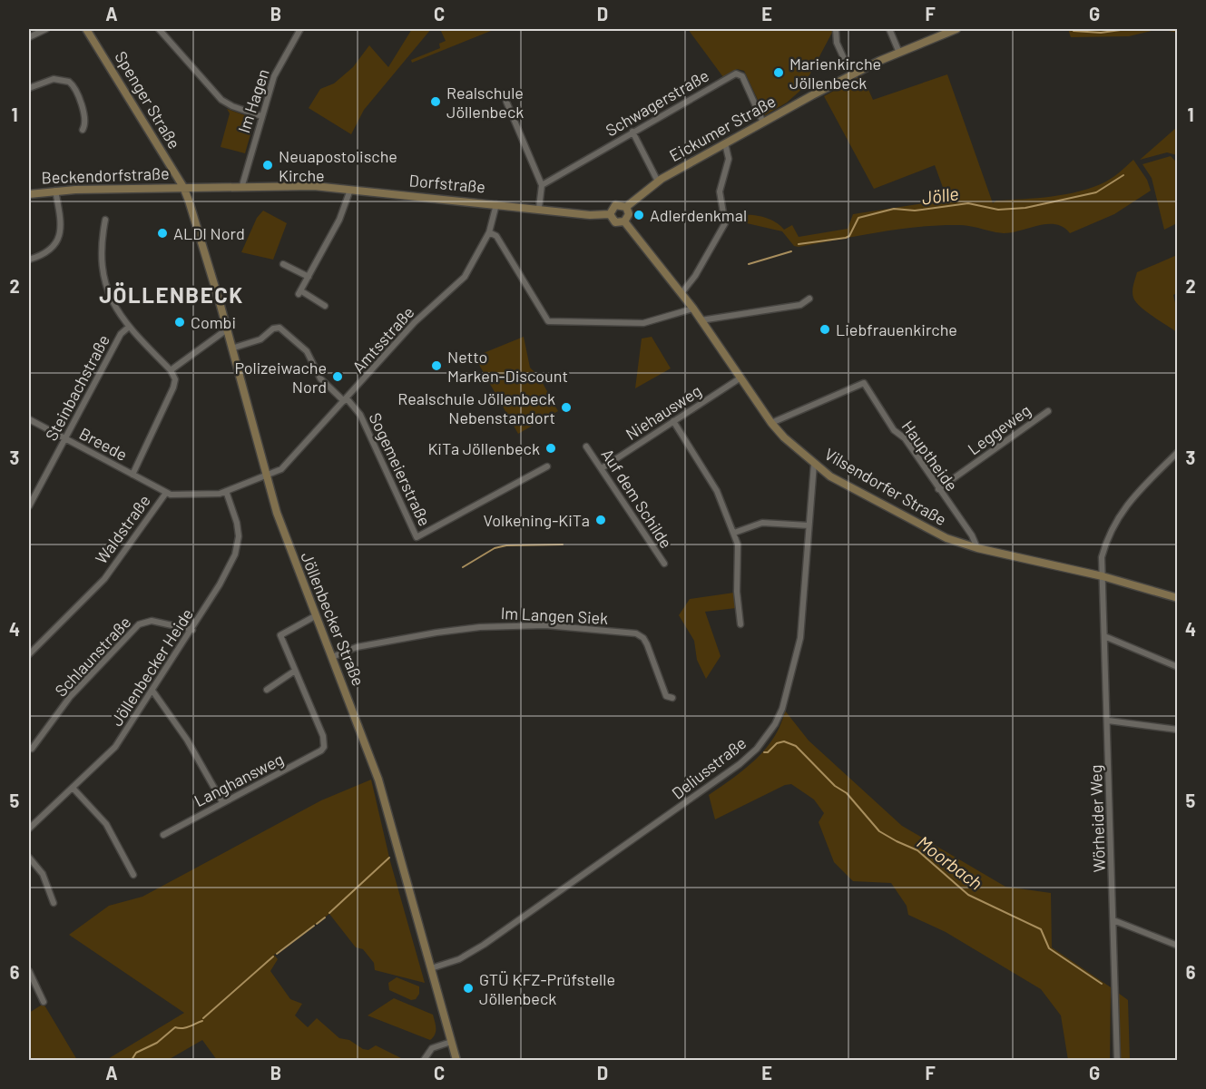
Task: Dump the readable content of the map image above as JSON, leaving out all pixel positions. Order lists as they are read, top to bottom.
{
  "streets": {
    "main road": [
      "Spenger Straße",
      "Eickumer Straße",
      "Beckendorfstraße",
      "Dorfstraße",
      "Vilsendorfer Straße",
      "Jöllenbecker Straße"
    ],
    "street": [
      "Im Hagen",
      "Schwagerstraße",
      "Amtsstraße",
      "Steinbachstraße",
      "Niehausweg",
      "Leggeweg",
      "Breede",
      "Hauptheide",
      "Sogemeierstraße",
      "Auf dem Schilde",
      "Waldstraße",
      "Im Langen Siek",
      "Schlaunstraße",
      "Jöllenbecker Heide",
      "Deliusstraße",
      "Langhansweg",
      "Wörheider Weg"
    ]
  },
  "crossings": [
    ["Spenger Straße", "Beckendorfstraße"],
    ["Spenger Straße", "Dorfstraße"],
    ["Spenger Straße", "Jöllenbecker Straße"],
    ["Im Hagen", "Dorfstraße"],
    ["Schwagerstraße", "Eickumer Straße"],
    ["Eickumer Straße", "Dorfstraße"],
    ["Eickumer Straße", "Vilsendorfer Straße"],
    ["Beckendorfstraße", "Dorfstraße"],
    ["Beckendorfstraße", "Jöllenbecker Straße"],
    ["Dorfstraße", "Amtsstraße"],
    ["Dorfstraße", "Vilsendorfer Straße"],
    ["Dorfstraße", "Jöllenbecker Straße"],
    ["Amtsstraße", "Sogemeierstraße"],
    ["Amtsstraße", "Waldstraße"],
    ["Amtsstraße", "Jöllenbecker Straße"],
    ["Steinbachstraße", "Breede"],
    ["Niehausweg", "Vilsendorfer Straße"],
    ["Niehausweg", "Auf dem Schilde"],
    ["Leggeweg", "Hauptheide"],
    ["Breede", "Waldstraße"],
    ["Hauptheide", "Vilsendorfer Straße"],
    ["Vilsendorfer Straße", "Deliusstraße"],
    ["Vilsendorfer Straße", "Wörheider Weg"],
    ["Waldstraße", "Jöllenbecker Straße"],
    ["Waldstraße", "Jöllenbecker Heide"],
    ["Im Langen Siek", "Jöllenbecker Straße"],
    ["Jöllenbecker Straße", "Deliusstraße"],
    ["Schlaunstraße", "Jöllenbecker Heide"]
  ],
  "districts": ["JÖLLENBECK"],
  "water": ["Jölle", "Moorbach"],
  "places": [
    "Marienkirche Jöllenbeck",
    "Realschule Jöllenbeck",
    "Neuapostolische Kirche",
    "Adlerdenkmal",
    "ALDI Nord",
    "Combi",
    "Liebfrauenkirche",
    "Netto Marken-Discount",
    "Polizeiwache Nord",
    "Realschule Jöllenbeck Nebenstandort",
    "KiTa Jöllenbeck",
    "Volkening-KiTa",
    "GTÜ KFZ-Prüfstelle Jöllenbeck"
  ],
  "grid": {
    "columns": [
      "A",
      "B",
      "C",
      "D",
      "E",
      "F",
      "G"
    ],
    "rows": [
      "1",
      "2",
      "3",
      "4",
      "5",
      "6"
    ]
  }
}
